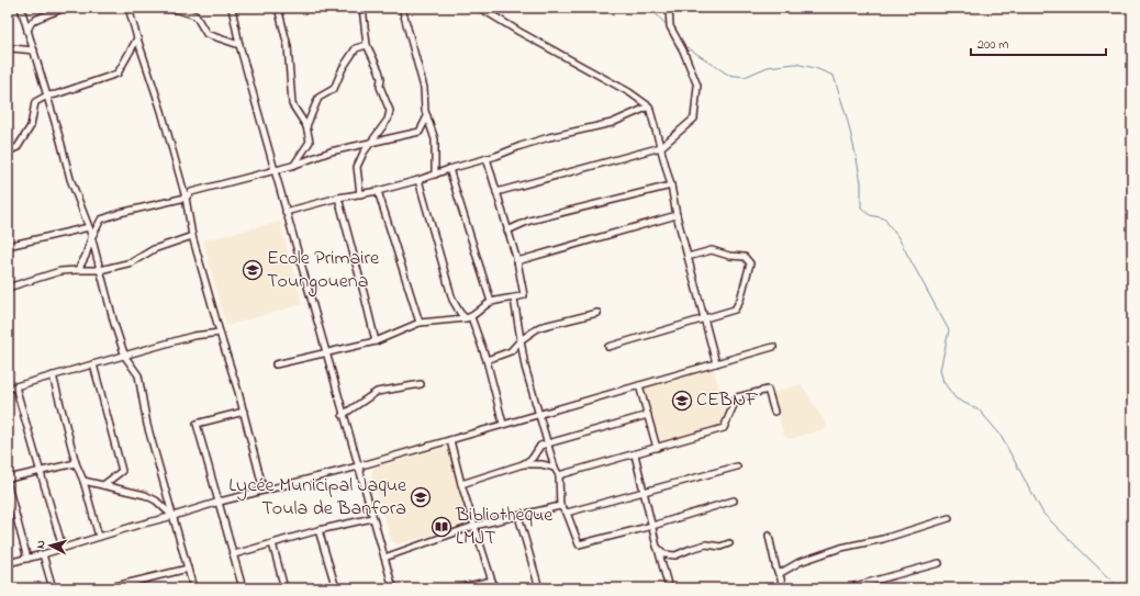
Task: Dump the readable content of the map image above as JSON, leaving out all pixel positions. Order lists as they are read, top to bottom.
{
  "places": {
    "school or university": ["Ecole Primaire Toungouena", "CEBNF", "Lycée Municipal Jaque Toula de Banfora"],
    "library": ["Bibliothèque LMJT"]
  },
  "scale_bar": "200 m",
  "north": "left"
}
